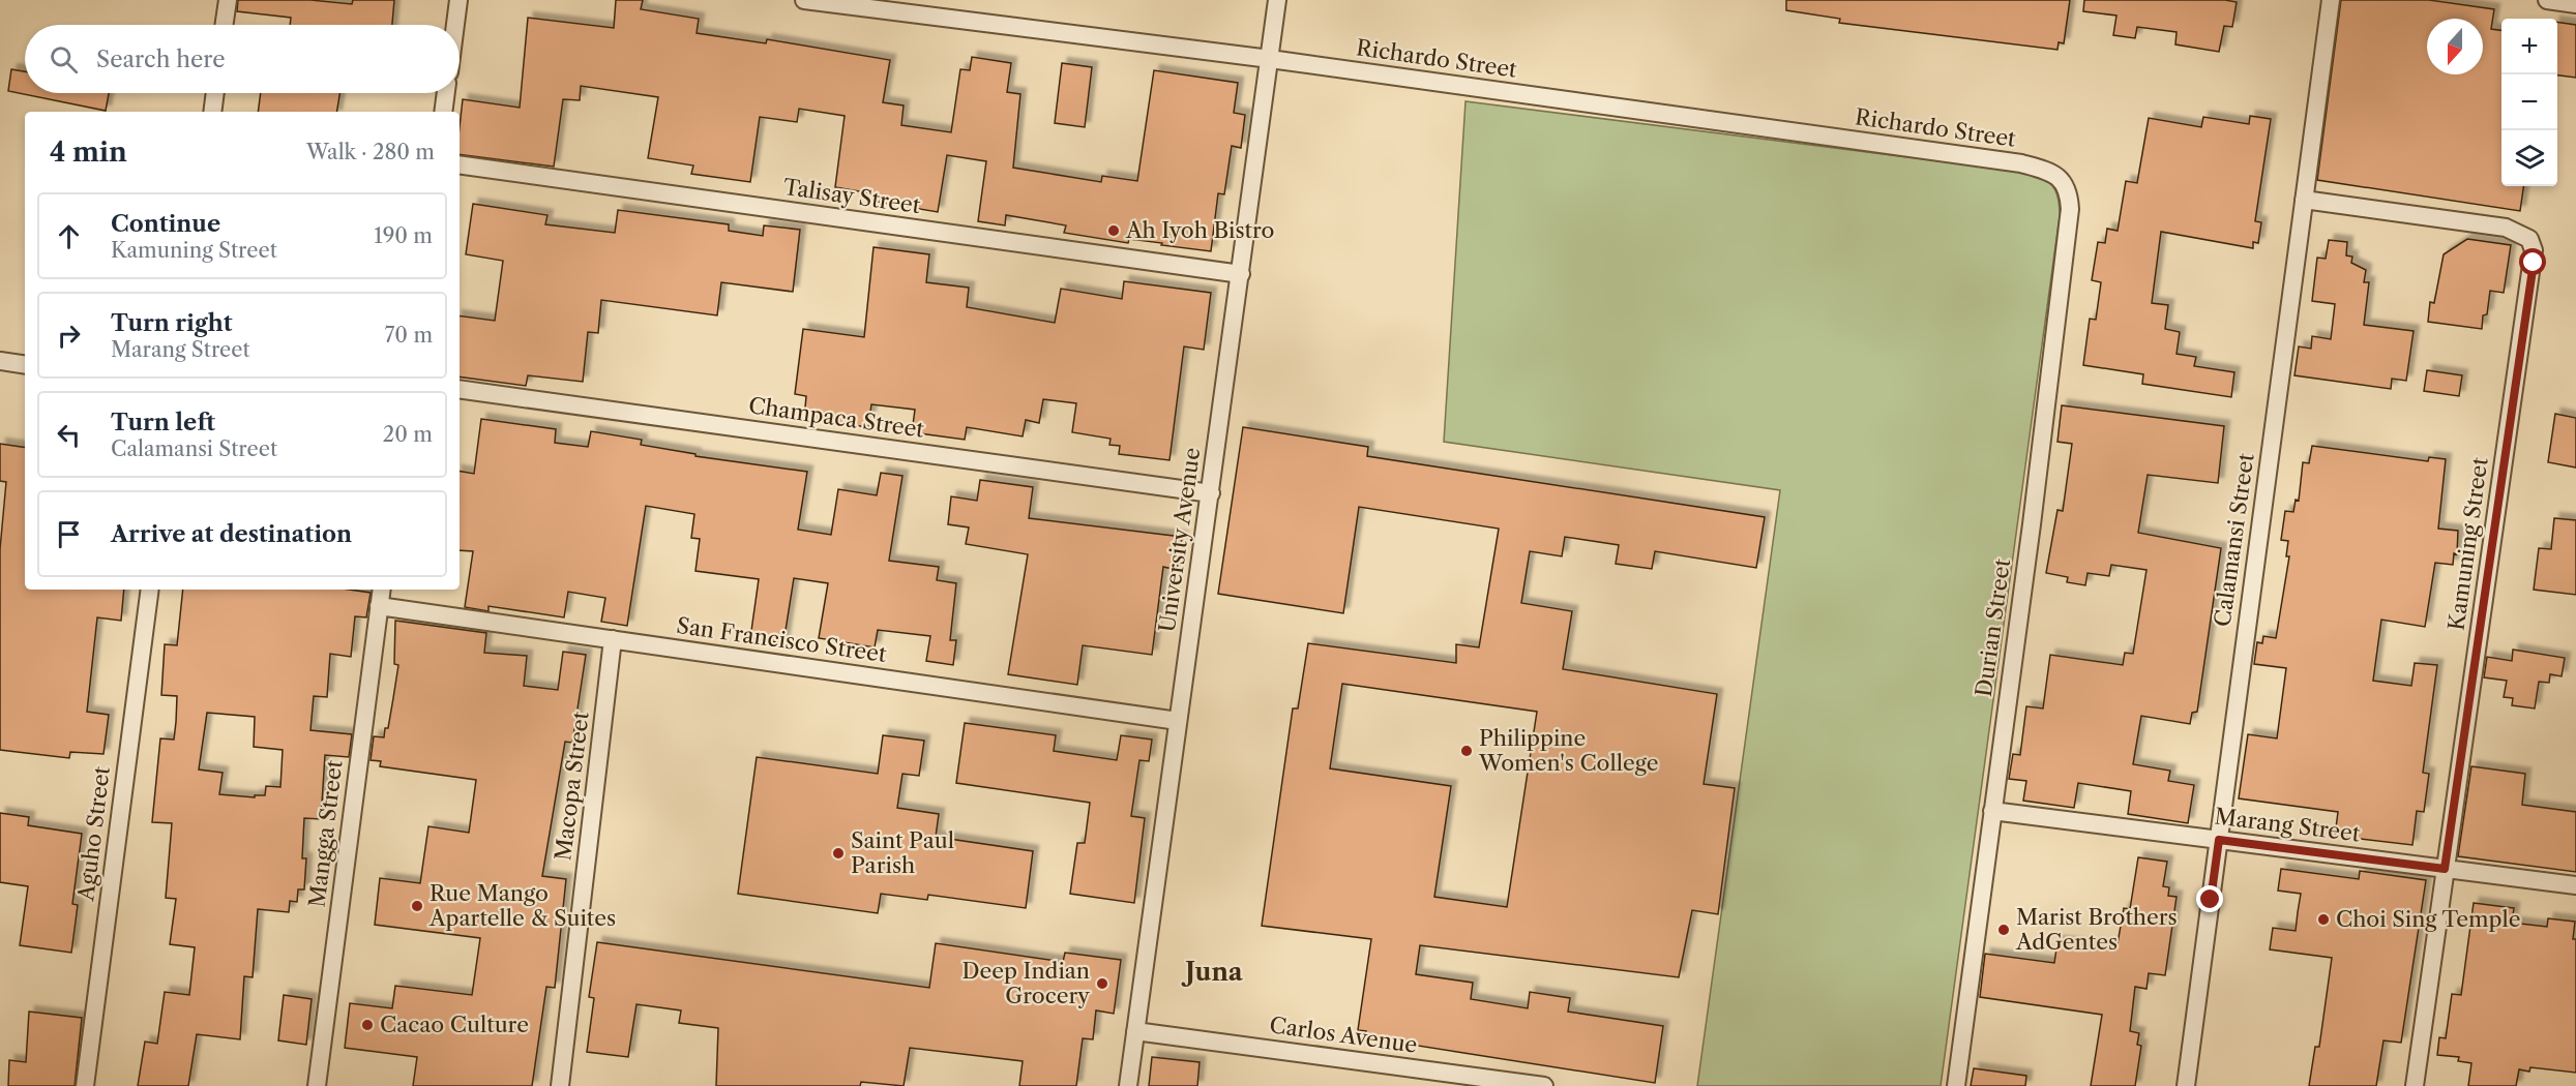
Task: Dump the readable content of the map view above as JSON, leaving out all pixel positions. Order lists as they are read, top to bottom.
{
  "streets": {
    "street": [
      "Richardo Street",
      "Talisay Street",
      "Champaca Street",
      "University Avenue",
      "Calamansi Street",
      "Kamuning Street",
      "Durian Street",
      "San Francisco Street",
      "Macopa Street",
      "Marang Street",
      "Aguho Street",
      "Mangga Street",
      "Carlos Avenue"
    ]
  },
  "crossings": [
    ["Richardo Street", "University Avenue"],
    ["Richardo Street", "Durian Street"],
    ["Talisay Street", "University Avenue"],
    ["Champaca Street", "University Avenue"],
    ["University Avenue", "San Francisco Street"],
    ["University Avenue", "Carlos Avenue"],
    ["Calamansi Street", "Kamuning Street"],
    ["Calamansi Street", "Marang Street"],
    ["Kamuning Street", "Marang Street"],
    ["Durian Street", "Marang Street"],
    ["San Francisco Street", "Macopa Street"],
    ["San Francisco Street", "Mangga Street"]
  ],
  "districts": ["Juna"],
  "places": [
    "Ah Iyoh Bistro",
    "Philippine Women's College",
    "Saint Paul Parish",
    "Rue Mango Apartelle & Suites",
    "Choi Sing Temple",
    "Marist Brothers AdGentes",
    "Deep Indian Grocery",
    "Cacao Culture"
  ],
  "north": "bottom",
  "page": {
    "map_buttons": ["+", "−"],
    "search": "Search here",
    "heading": ["4 min", "Walk · 280 m"],
    "list": [
      ["Continue", "Kamuning Street", "190 m"],
      ["Turn right", "Marang Street", "70 m"],
      ["Turn left", "Calamansi Street", "20 m"],
      "Arrive at destination"
    ]
  }
}
